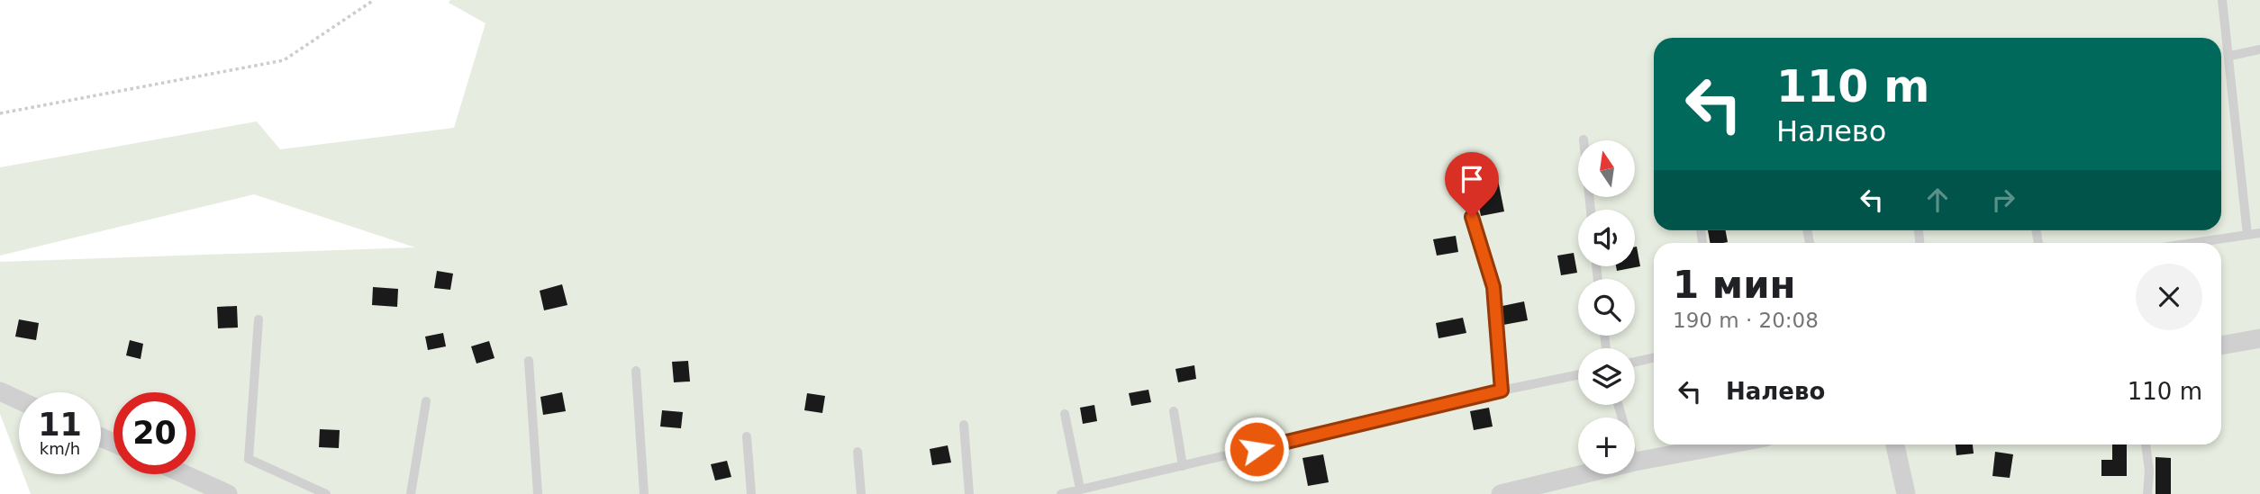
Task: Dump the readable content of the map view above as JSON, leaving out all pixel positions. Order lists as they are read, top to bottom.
{
  "north": "top",
  "page": {
    "turn": ["110 m", "Налево"],
    "map_buttons": "+",
    "heading": ["1 мин", "190 m · 20:08"],
    "list": [
      {
        "name": "Налево",
        "value": "110 m"
      }
    ],
    "speed": "11 km/h",
    "limit": "20"
  }
}
